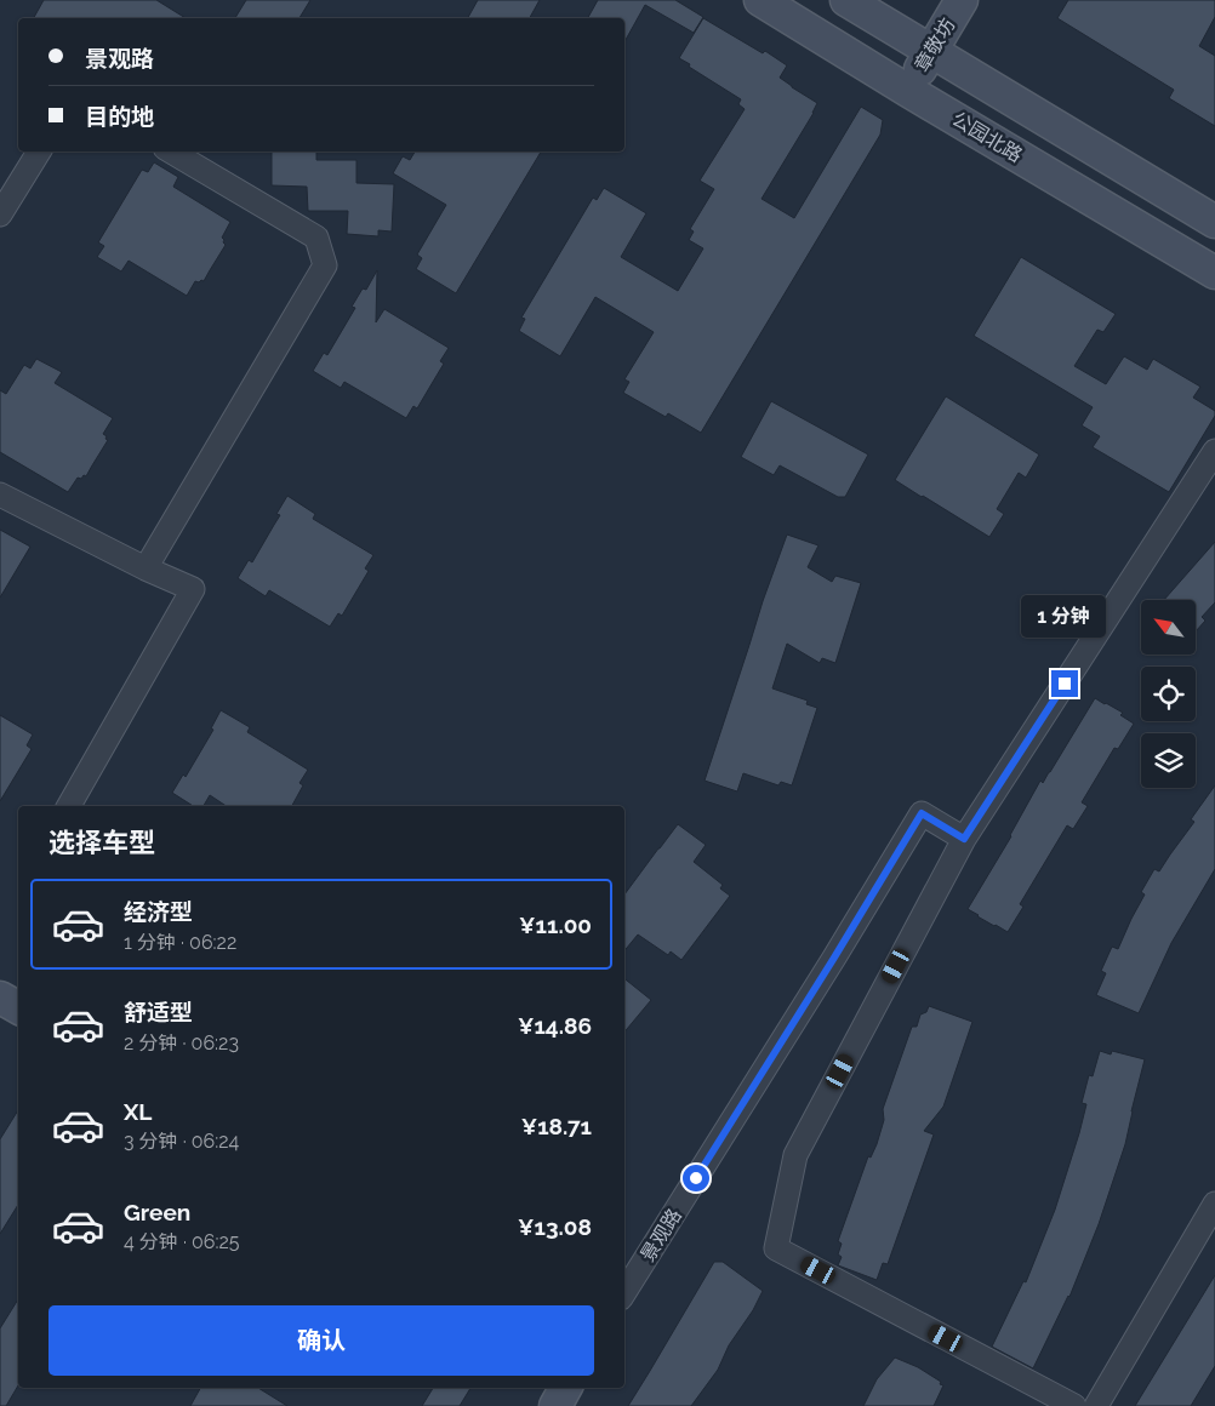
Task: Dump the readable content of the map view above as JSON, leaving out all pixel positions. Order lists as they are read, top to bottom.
{
  "streets": {
    "main road": ["章敬坊", "公园北路"],
    "street": ["景观路"]
  },
  "crossings": [
    ["章敬坊", "公园北路"]
  ],
  "north": "top left",
  "page": {
    "banner": ["景观路", "目的地"],
    "bubble": "1 分钟",
    "heading": "选择车型",
    "list": [
      {
        "name": "经济型",
        "note": "1 分钟 · 06:22",
        "value": "¥11.00"
      },
      {
        "name": "舒适型",
        "note": "2 分钟 · 06:23",
        "value": "¥14.86"
      },
      {
        "name": "XL",
        "note": "3 分钟 · 06:24",
        "value": "¥18.71"
      },
      {
        "name": "Green",
        "note": "4 分钟 · 06:25",
        "value": "¥13.08"
      }
    ],
    "buttons": "确认"
  }
}
